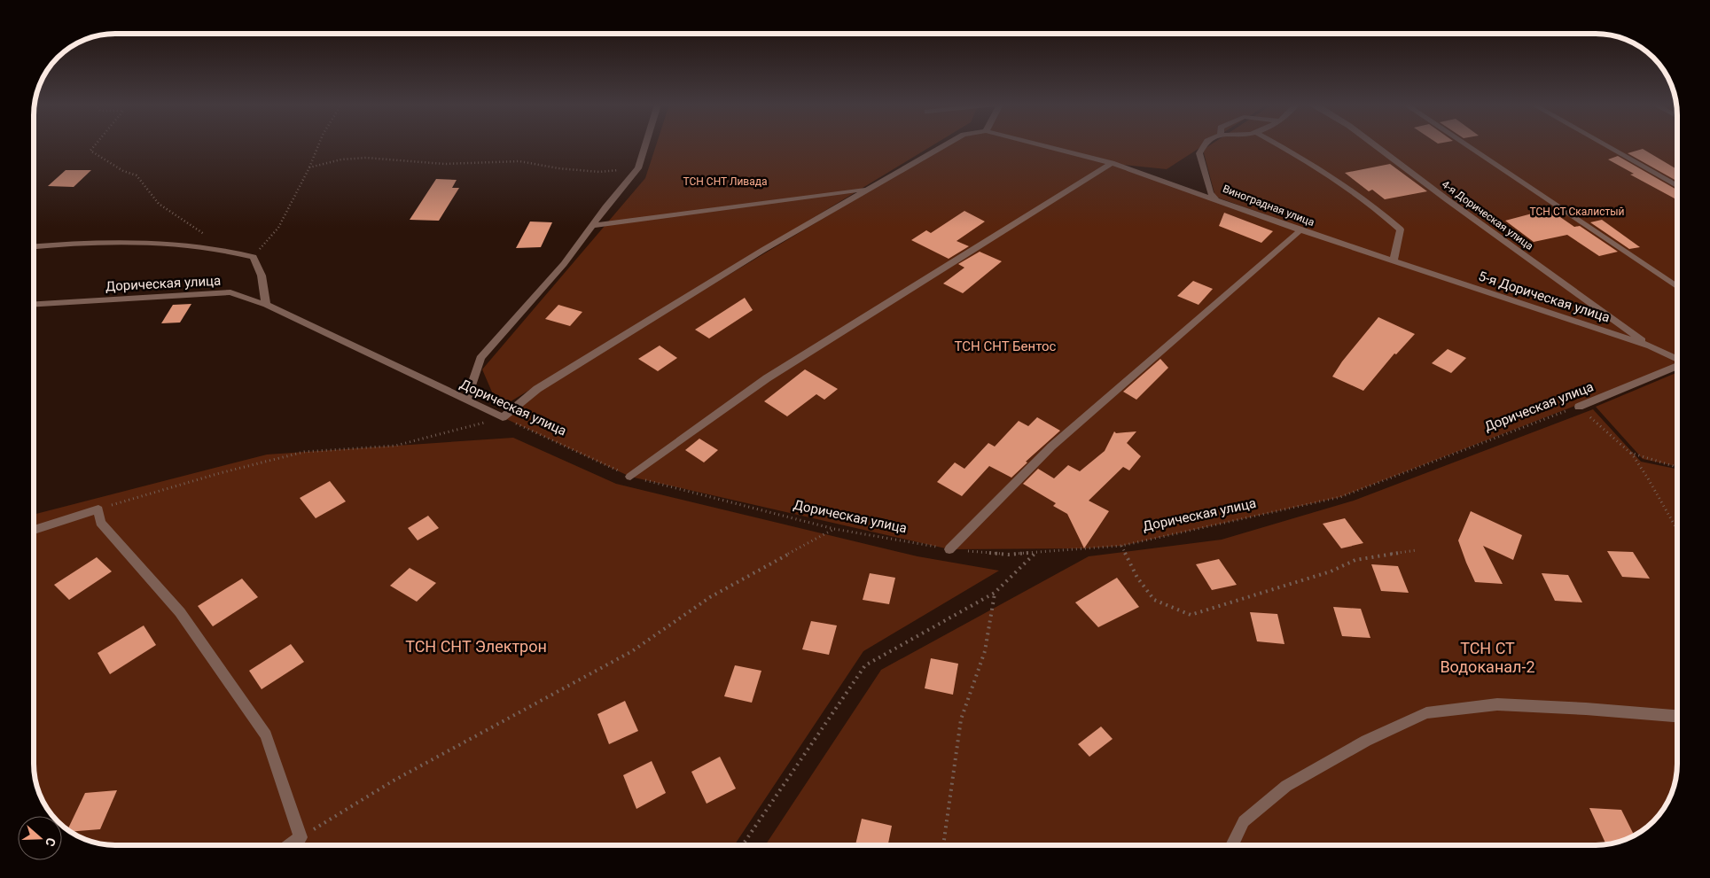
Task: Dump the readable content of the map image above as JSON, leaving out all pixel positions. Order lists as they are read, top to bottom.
{
  "streets": {
    "lane": [
      "Виноградная улица",
      "4-я Дорическая улица",
      "Дорическая улица",
      "5-я Дорическая улица"
    ]
  },
  "crossings": [
    ["Виноградная улица", "5-я Дорическая улица"],
    ["4-я Дорическая улица", "5-я Дорическая улица"]
  ],
  "parks": [
    "ТСН СНТ Ливада",
    "ТСН СТ Скалистый",
    "ТСН СНТ Бентос",
    "ТСН СНТ Электрон",
    "ТСН СТ Водоканал-2"
  ],
  "north": "right"
}
